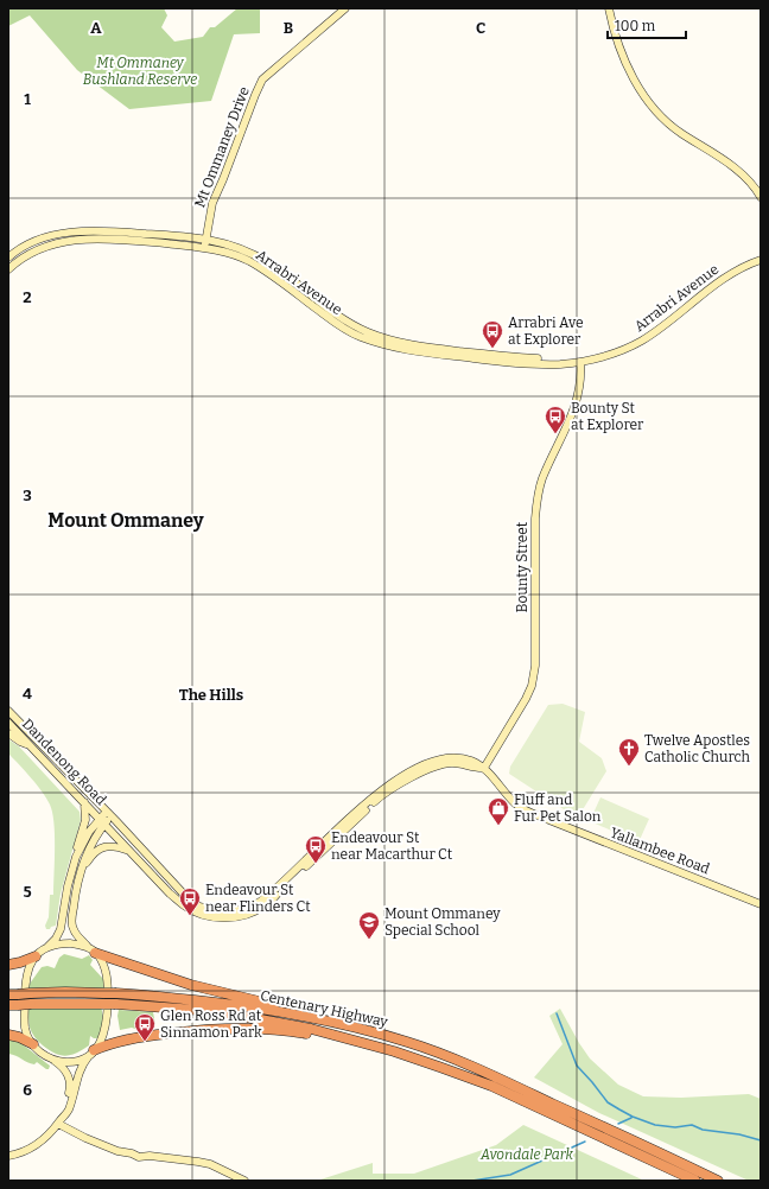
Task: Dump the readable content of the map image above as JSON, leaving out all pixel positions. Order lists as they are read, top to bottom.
{
  "streets": {
    "highway": ["Centenary Highway"],
    "street": [
      "Mt Ommaney Drive",
      "Arrabri Avenue",
      "Bounty Street",
      "Dandenong Road",
      "Yallambee Road"
    ]
  },
  "crossings": [
    ["Mt Ommaney Drive", "Arrabri Avenue"],
    ["Arrabri Avenue", "Bounty Street"],
    ["Bounty Street", "Yallambee Road"]
  ],
  "districts": ["Mount Ommaney", "The Hills"],
  "parks": ["Mt Ommaney Bushland Reserve", "Avondale Park"],
  "places": {
    "bus stop": [
      "Arrabri Ave at Explorer",
      "Bounty St at Explorer",
      "Endeavour St near Macarthur Ct",
      "Endeavour St near Flinders Ct",
      "Glen Ross Rd at Sinnamon Park"
    ],
    "church": ["Twelve Apostles Catholic Church"],
    "shop": ["Fluff and Fur Pet Salon"],
    "school or university": ["Mount Ommaney Special School"]
  },
  "scale_bar": "100 m",
  "grid": {
    "columns": ["A", "B", "C"],
    "rows": [
      "1",
      "2",
      "3",
      "4",
      "5",
      "6"
    ]
  }
}
